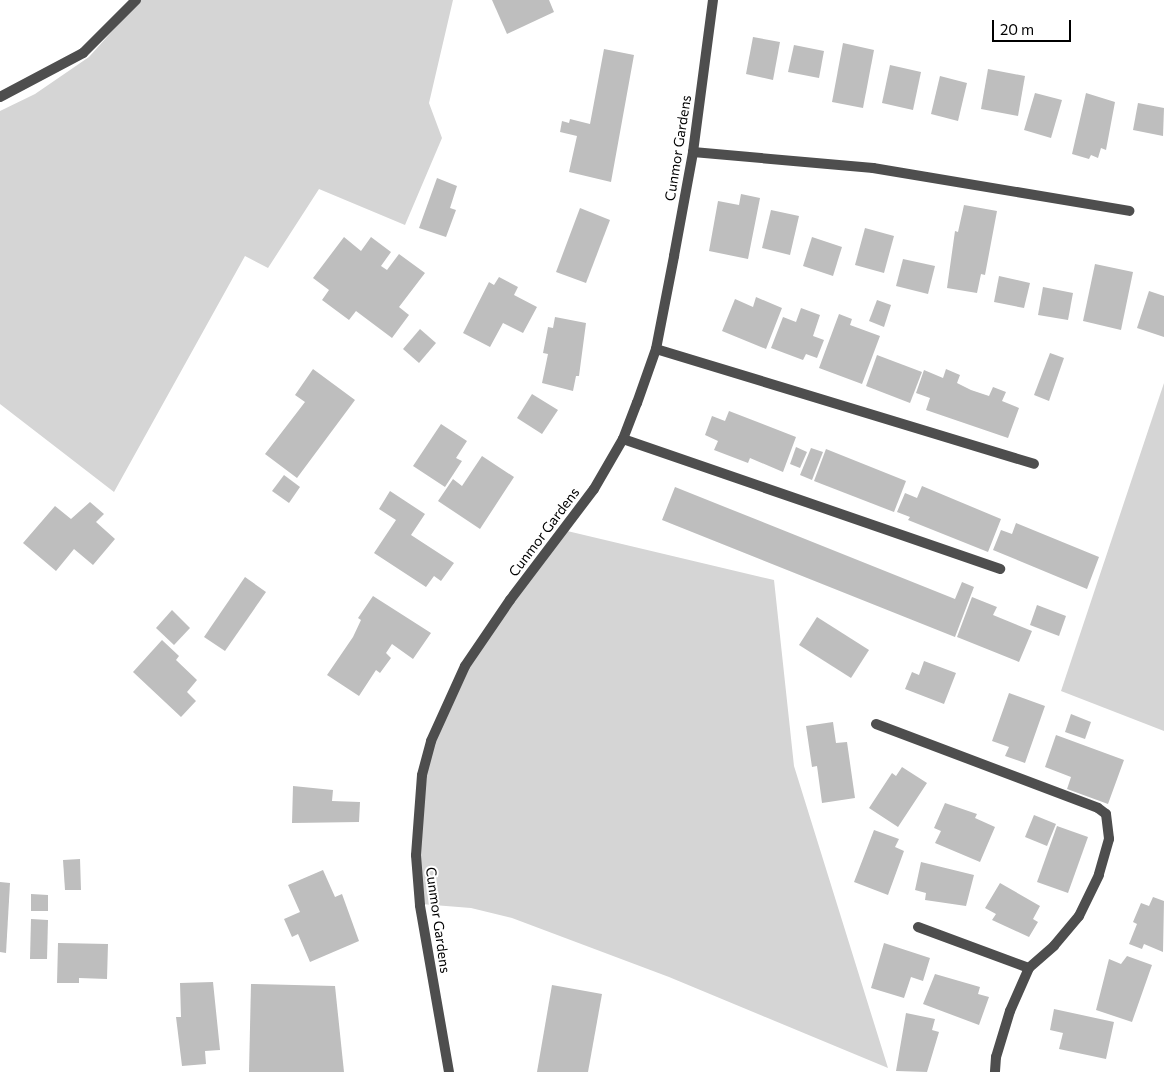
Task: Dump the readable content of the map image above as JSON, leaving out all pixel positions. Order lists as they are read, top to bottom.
{
  "streets": {
    "street": ["Cunmor Gardens"]
  },
  "scale_bar": "20 m"
}
